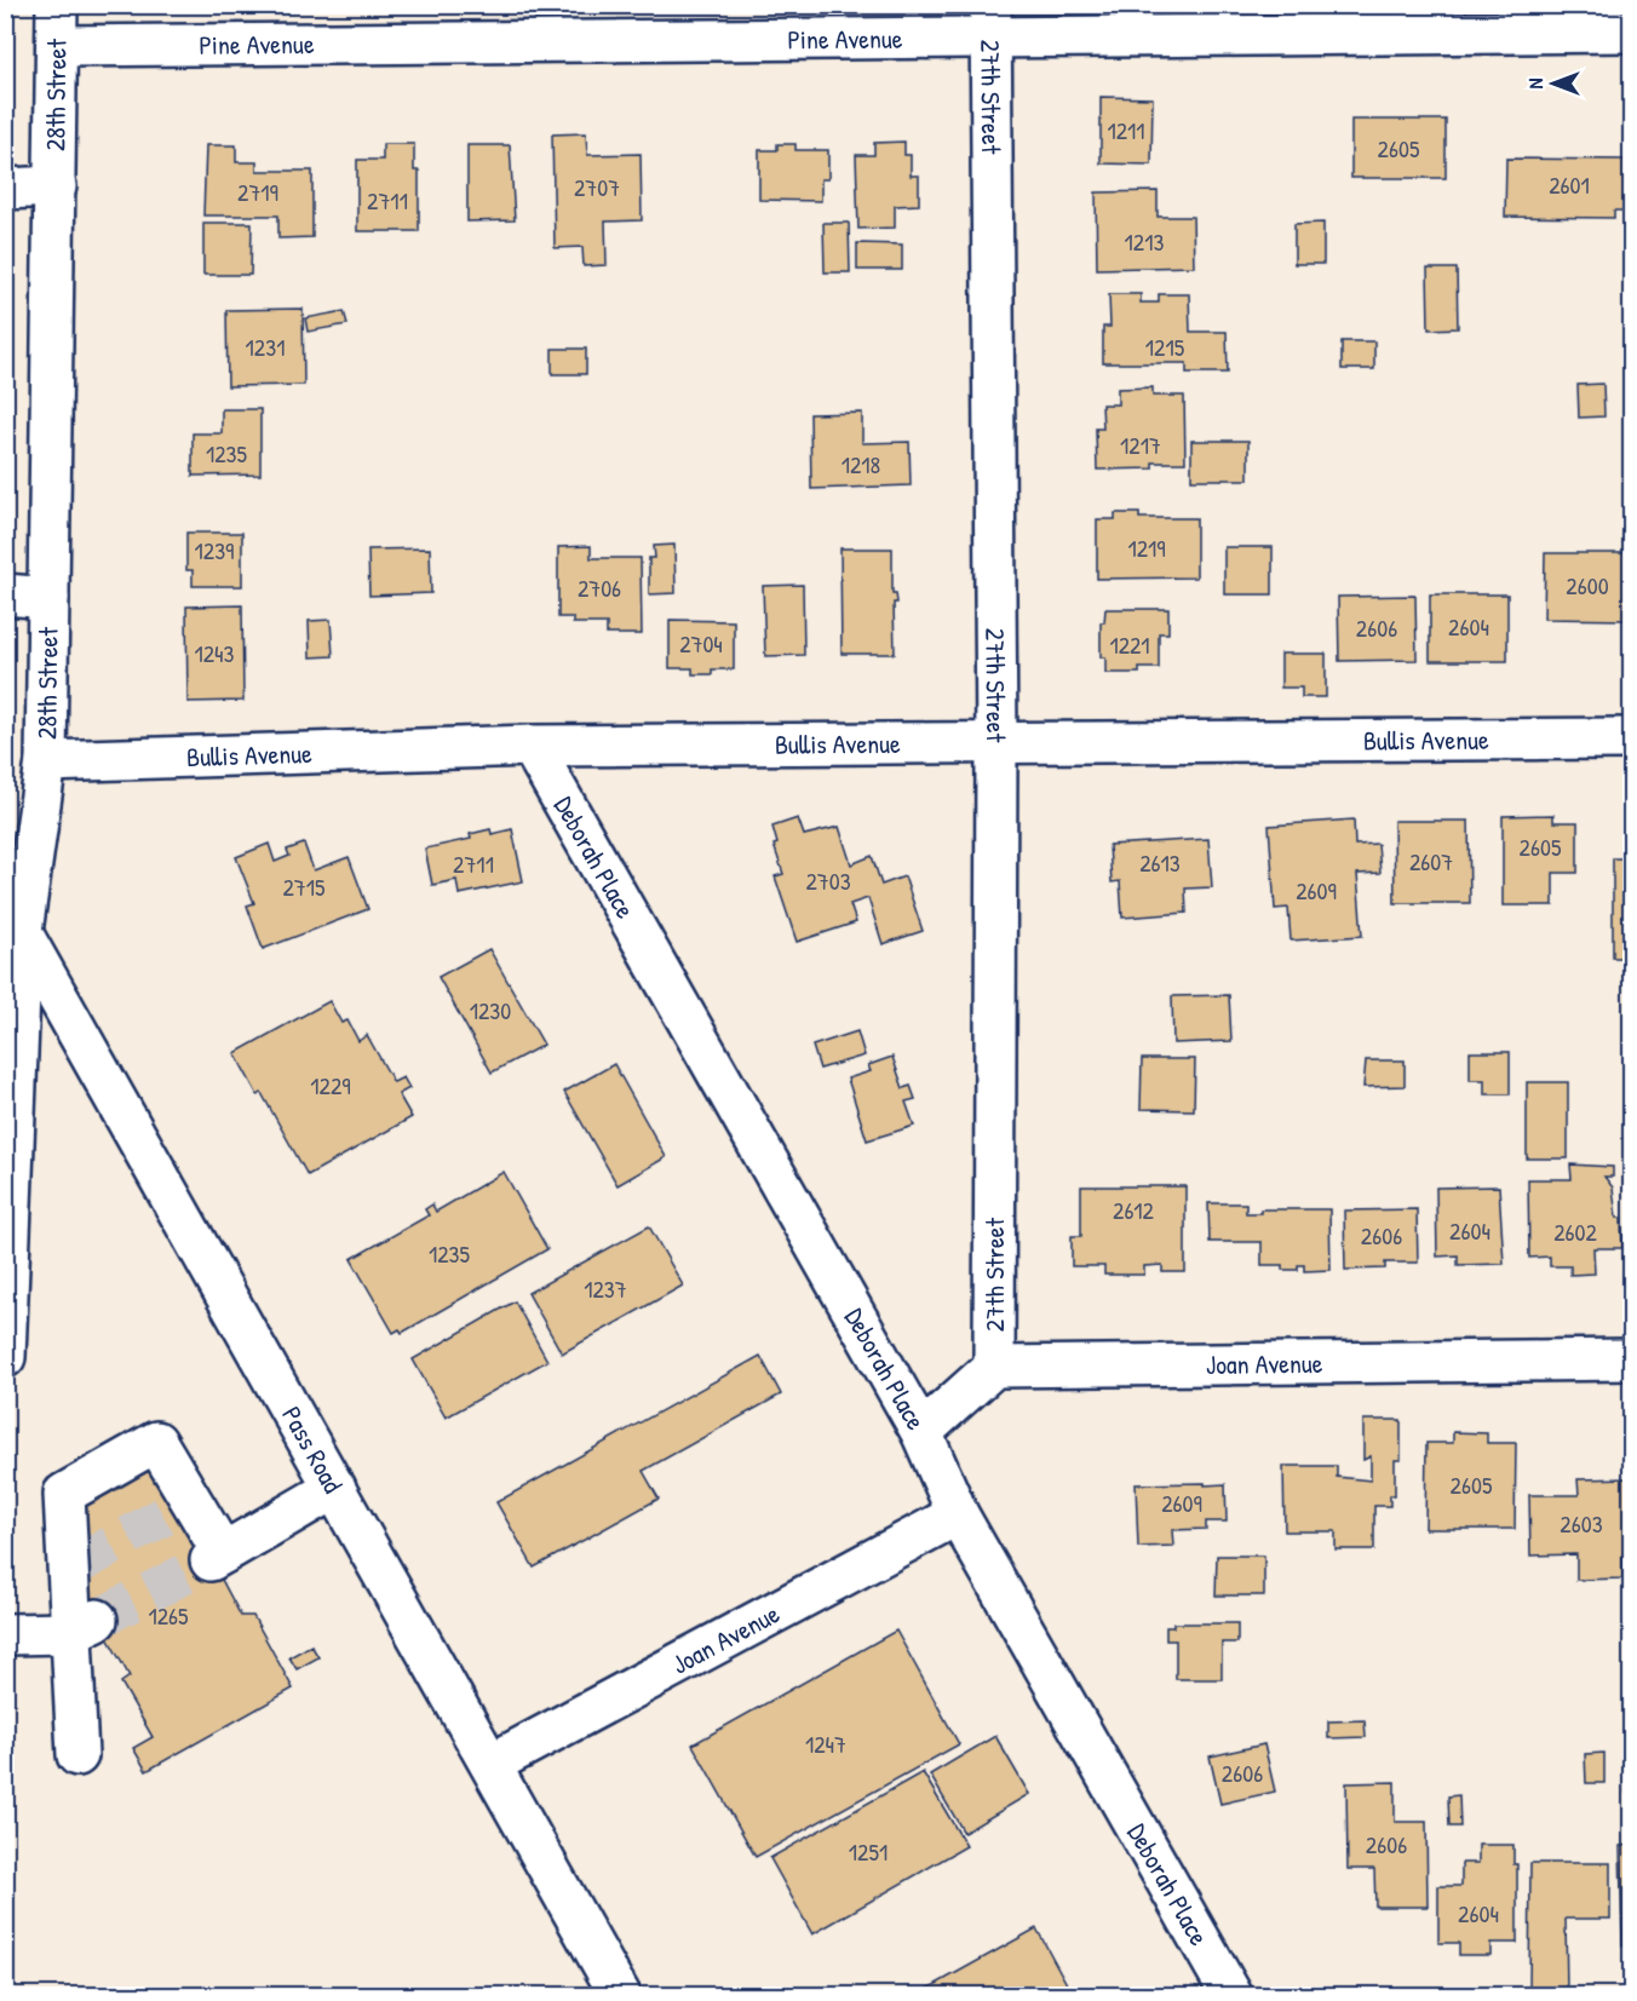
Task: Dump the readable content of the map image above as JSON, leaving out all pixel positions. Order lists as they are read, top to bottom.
{
  "streets": {
    "street": [
      "Pine Avenue",
      "28th Street",
      "27th Street",
      "Bullis Avenue",
      "Deborah Place",
      "Joan Avenue",
      "Pass Road"
    ]
  },
  "crossings": [
    ["Pine Avenue", "28th Street"],
    ["Pine Avenue", "27th Street"],
    ["28th Street", "Bullis Avenue"],
    ["28th Street", "Pass Road"],
    ["27th Street", "Bullis Avenue"],
    ["27th Street", "Joan Avenue"],
    ["Bullis Avenue", "Deborah Place"],
    ["Deborah Place", "Joan Avenue"],
    ["Joan Avenue", "Pass Road"]
  ],
  "house_numbers": [
    "1211",
    "2605",
    "2601",
    "2707",
    "2719",
    "2711",
    "1213",
    "1231",
    "1215",
    "1217",
    "1235",
    "1218",
    "1219",
    "1239",
    "2600",
    "2706",
    "2604",
    "2606",
    "2704",
    "1221",
    "1243",
    "2605",
    "2607",
    "2613",
    "2711",
    "2703",
    "2715",
    "2609",
    "1230",
    "1229",
    "2612",
    "2604",
    "2602",
    "2606",
    "1235",
    "1237",
    "2605",
    "2609",
    "2603",
    "1265",
    "1247",
    "2606",
    "2606",
    "1251",
    "2604"
  ],
  "north": "left"
}
